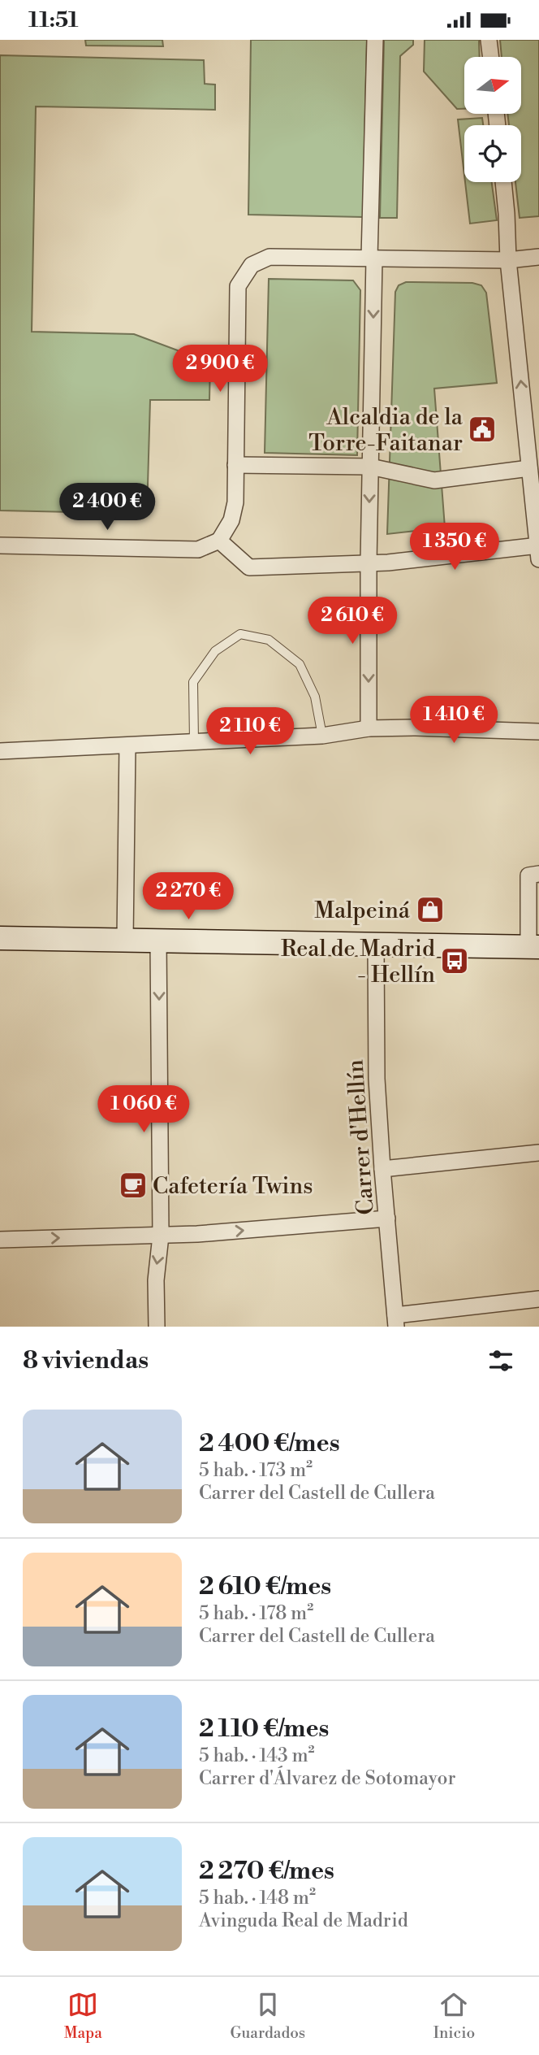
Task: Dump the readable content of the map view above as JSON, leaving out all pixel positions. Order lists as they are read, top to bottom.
{
  "streets": {
    "street": ["Carrer d'Hellín"]
  },
  "places": {
    "public building": ["Alcaldia de la Torre-Faitanar"],
    "shop": ["Malpeiná"],
    "bus stop": ["Real de Madrid - Hellín"],
    "cafe": ["Cafetería Twins"]
  },
  "north": "right",
  "page": {
    "status": "11:51",
    "price": [
      "2 900 €",
      "2 400 €",
      "1 350 €",
      "2 610 €",
      "1 410 €",
      "2 110 €",
      "2 270 €",
      "1 060 €"
    ],
    "heading": "8 viviendas",
    "list": [
      {
        "name": "2 400 €/mes",
        "note": "5 hab. · 173 m² · Carrer del Castell de Cullera"
      },
      {
        "name": "2 610 €/mes",
        "note": "5 hab. · 178 m² · Carrer del Castell de Cullera"
      },
      {
        "name": "2 110 €/mes",
        "note": "5 hab. · 143 m² · Carrer d'Álvarez de Sotomayor"
      },
      {
        "name": "2 270 €/mes",
        "note": "5 hab. · 148 m² · Avinguda Real de Madrid"
      }
    ],
    "tabs": ["Mapa", "Guardados", "Inicio"]
  }
}
